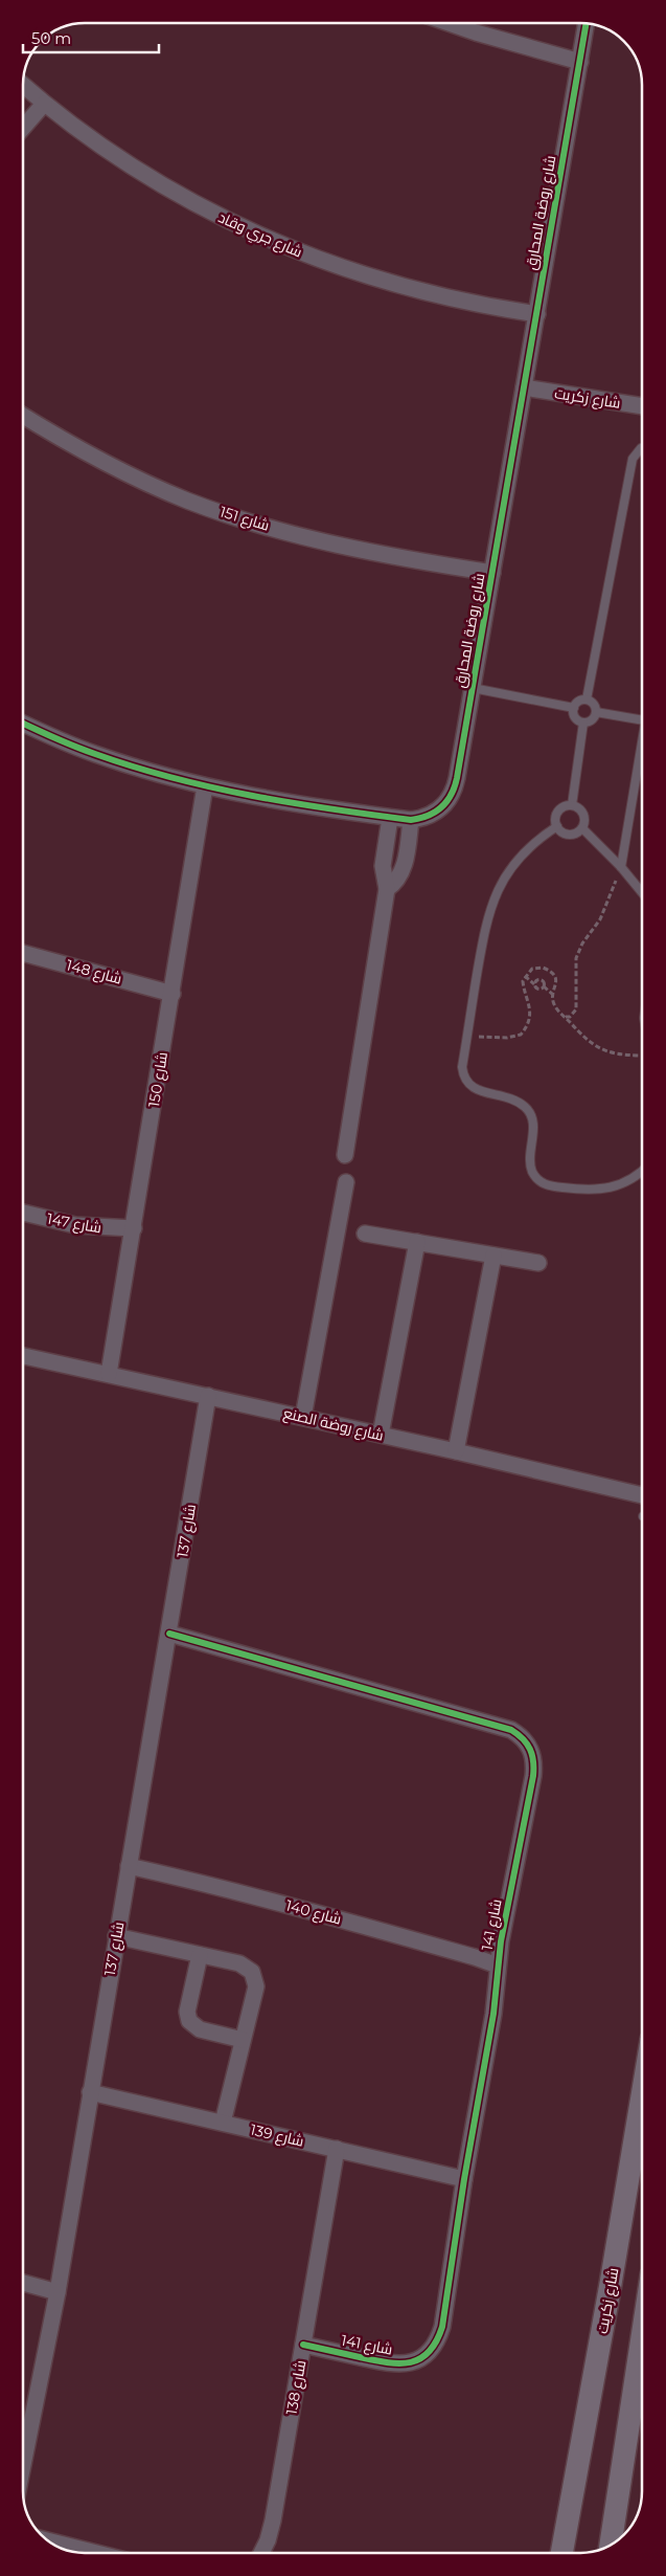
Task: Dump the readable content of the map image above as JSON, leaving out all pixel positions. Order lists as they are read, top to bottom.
{
  "streets": {
    "street": [
      "شارع روضة المحارق",
      "شارع جري وقاد",
      "شارع زكريت",
      "شارع 151",
      "شارع 148",
      "شارع 150",
      "شارع 147",
      "شارع روضة الصنع",
      "شارع 137",
      "شارع 140",
      "شارع 141",
      "شارع 139",
      "شارع 138"
    ]
  },
  "crossings": [
    ["شارع روضة المحارق", "شارع جري وقاد"],
    ["شارع روضة المحارق", "شارع زكريت"],
    ["شارع روضة المحارق", "شارع 151"],
    ["شارع روضة المحارق", "شارع 150"],
    ["شارع 148", "شارع 150"],
    ["شارع 150", "شارع 147"],
    ["شارع 150", "شارع روضة الصنع"],
    ["شارع روضة الصنع", "شارع 137"],
    ["شارع 137", "شارع 140"],
    ["شارع 137", "شارع 141"],
    ["شارع 137", "شارع 139"],
    ["شارع 140", "شارع 141"],
    ["شارع 141", "شارع 139"],
    ["شارع 141", "شارع 138"],
    ["شارع 139", "شارع 138"]
  ],
  "scale_bar": "50 m"
}
